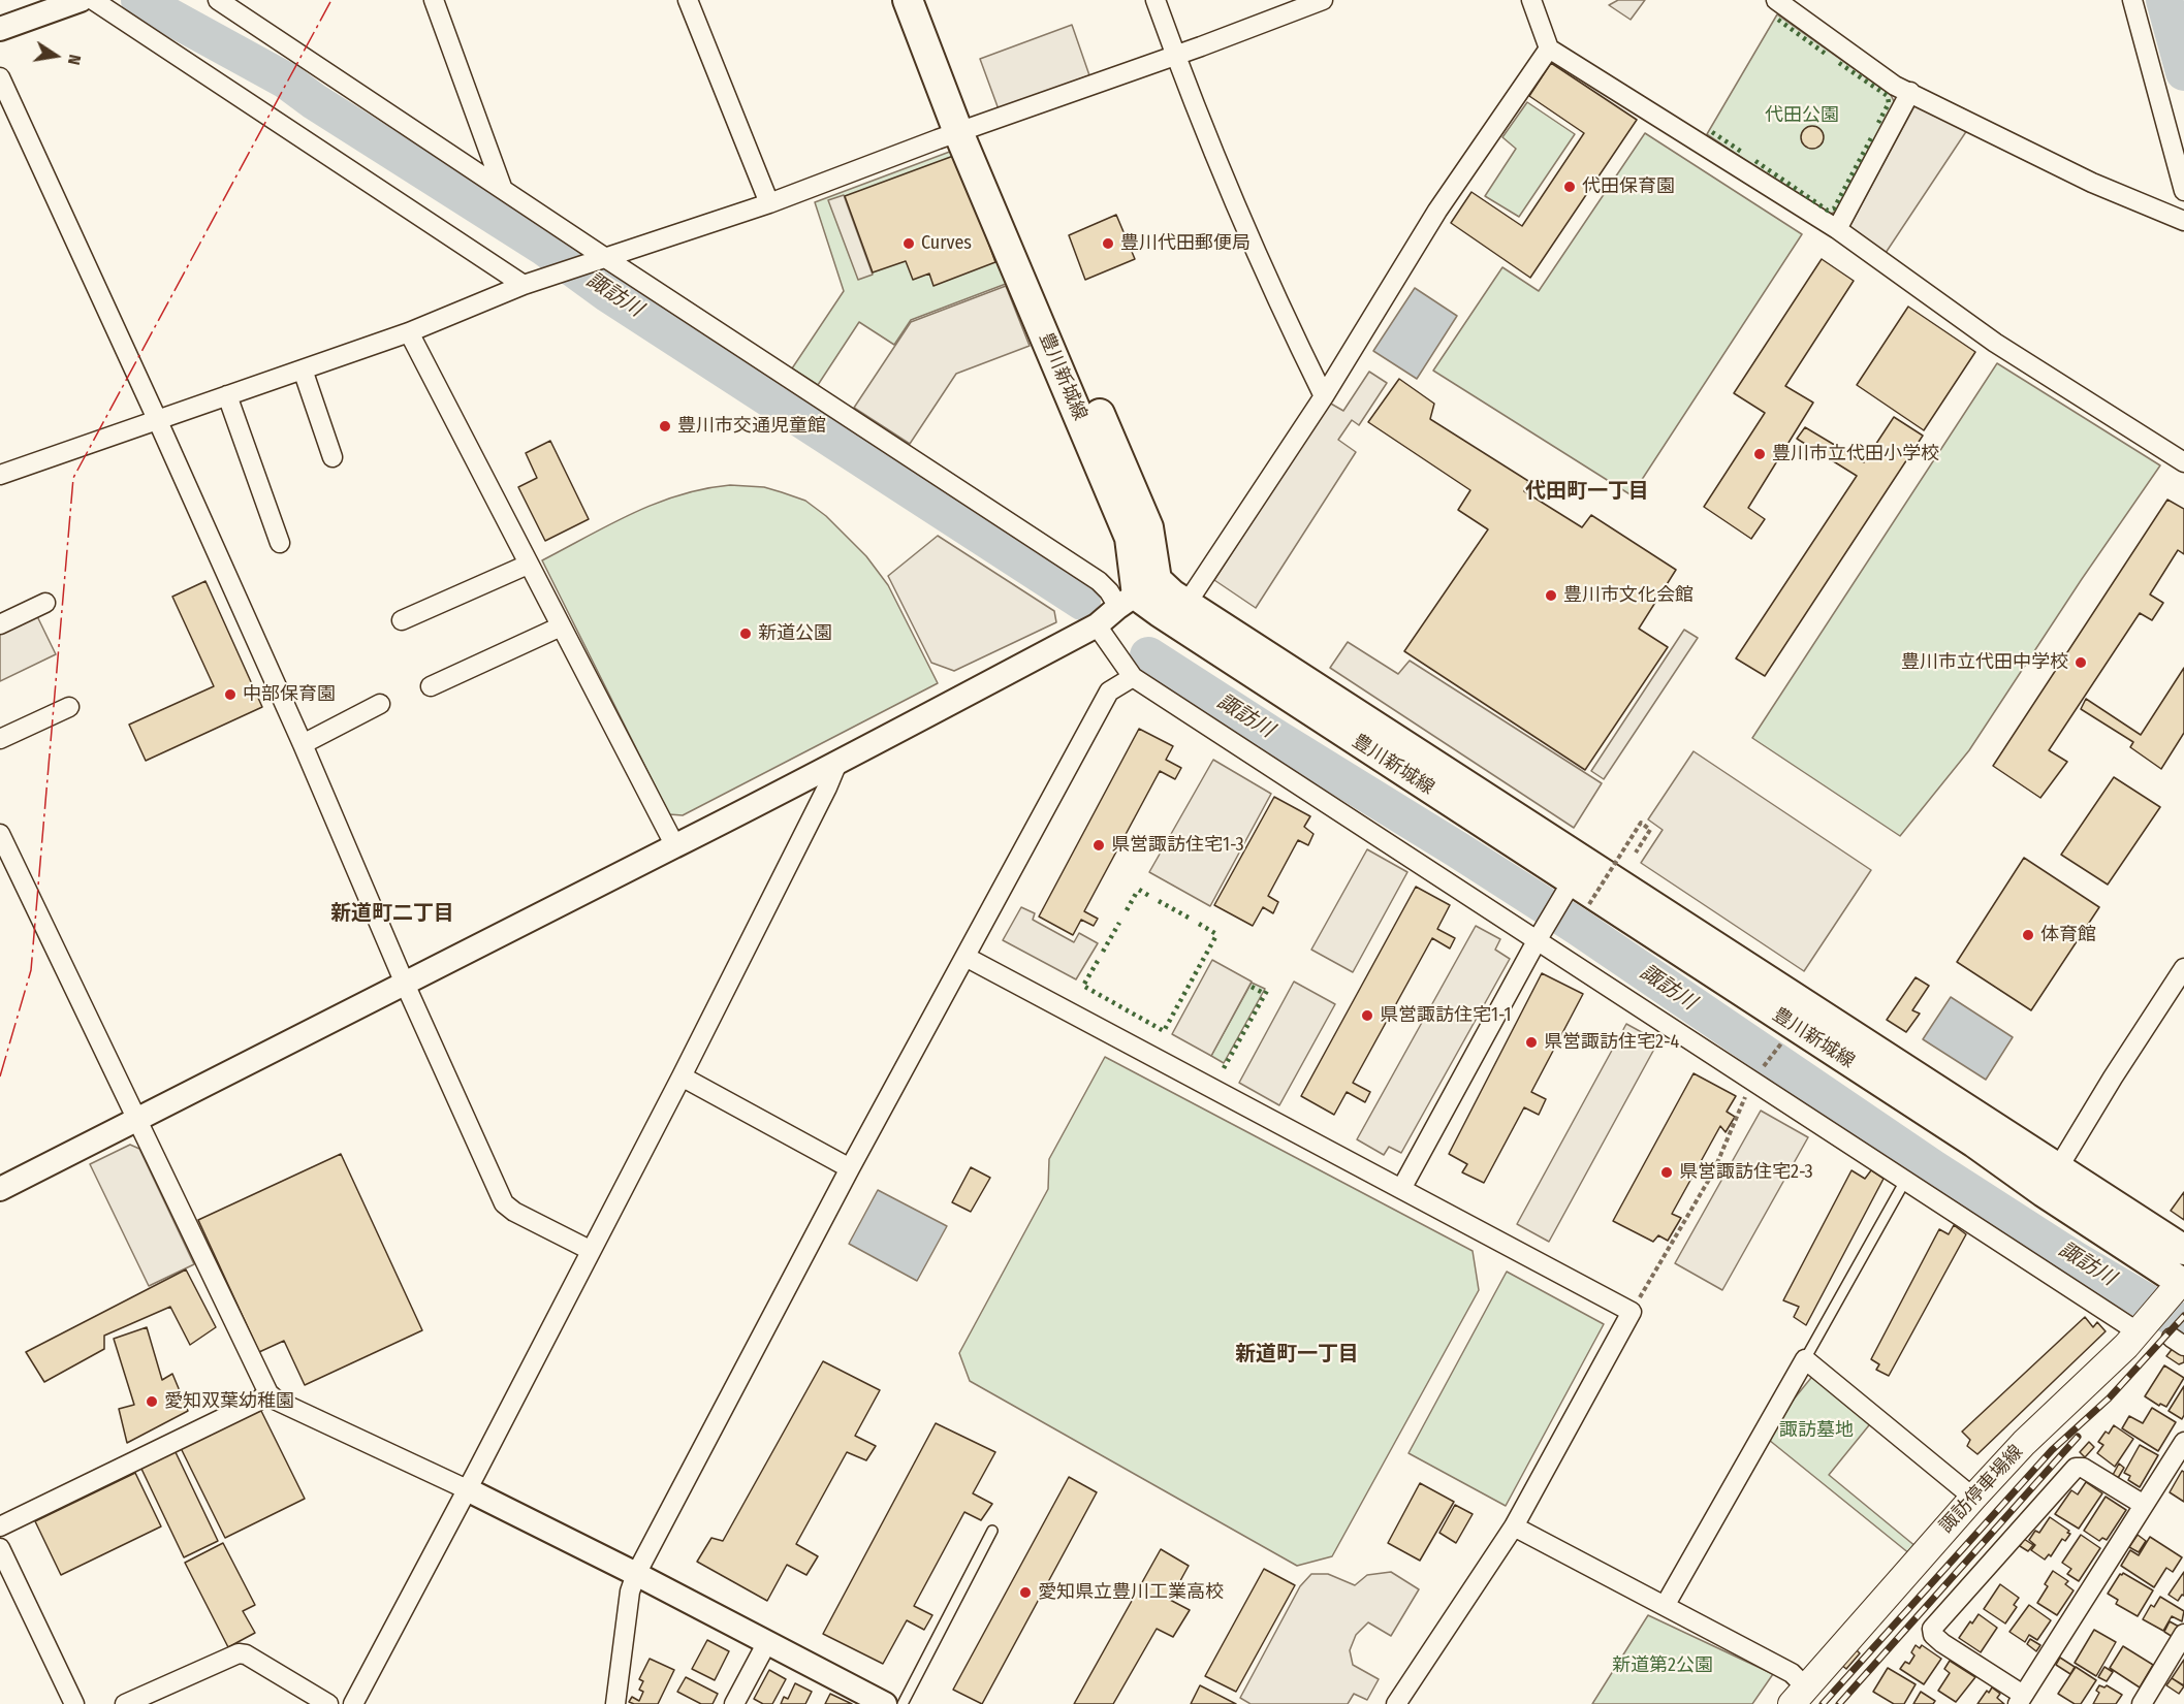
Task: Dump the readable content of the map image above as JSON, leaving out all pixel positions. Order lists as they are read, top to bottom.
{
  "streets": {
    "main road": ["豊川新城線", "諏訪停車場線"]
  },
  "crossings": [
    ["豊川新城線", "諏訪停車場線"]
  ],
  "districts": ["代田町一丁目", "新道町二丁目", "新道町一丁目"],
  "water": ["諏訪川"],
  "parks": ["代田公園", "諏訪墓地", "新道第2公園"],
  "places": [
    "代田保育園",
    "Curves",
    "豊川代田郵便局",
    "豊川市交通児童館",
    "豊川市立代田小学校",
    "豊川市文化会館",
    "新道公園",
    "豊川市立代田中学校",
    "中部保育園",
    "県営諏訪住宅1-3",
    "体育館",
    "県営諏訪住宅1-1",
    "県営諏訪住宅2-4",
    "県営諏訪住宅2-3",
    "愛知双葉幼稚園",
    "愛知県立豊川工業高校"
  ],
  "north": "right"
}
